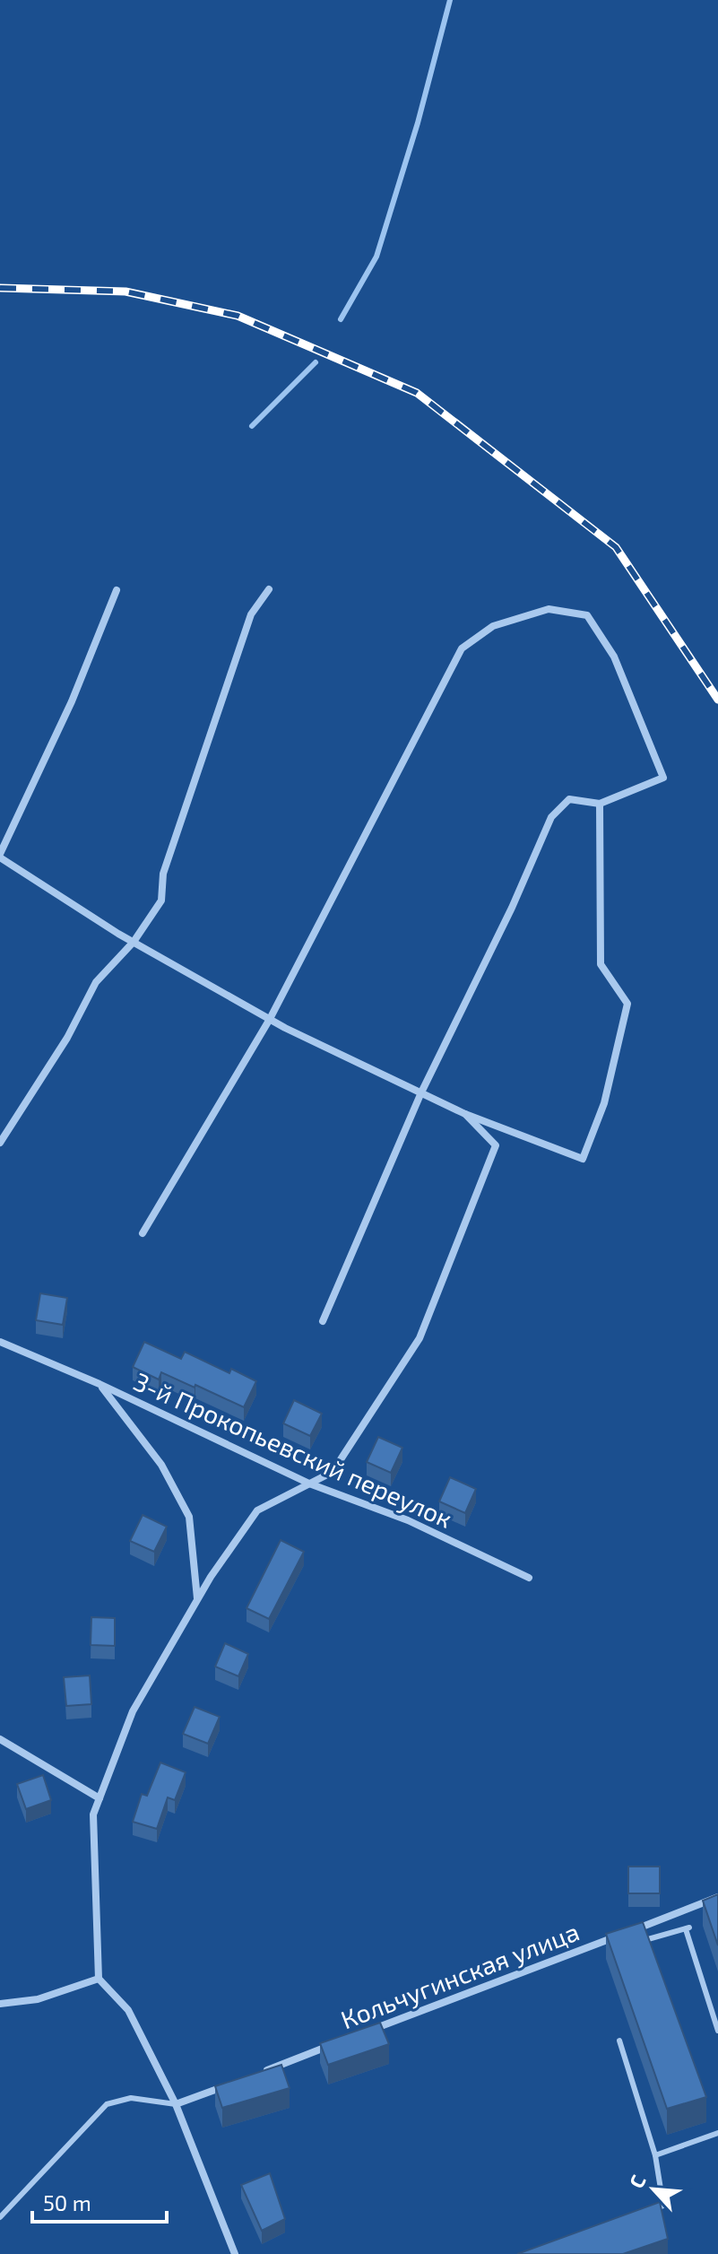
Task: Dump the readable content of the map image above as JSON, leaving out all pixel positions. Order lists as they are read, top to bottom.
{
  "streets": {
    "street": ["3-й Прокопьевский переулок", "Кольчугинская улица"]
  },
  "scale_bar": "50 m",
  "north": "top left"
}
